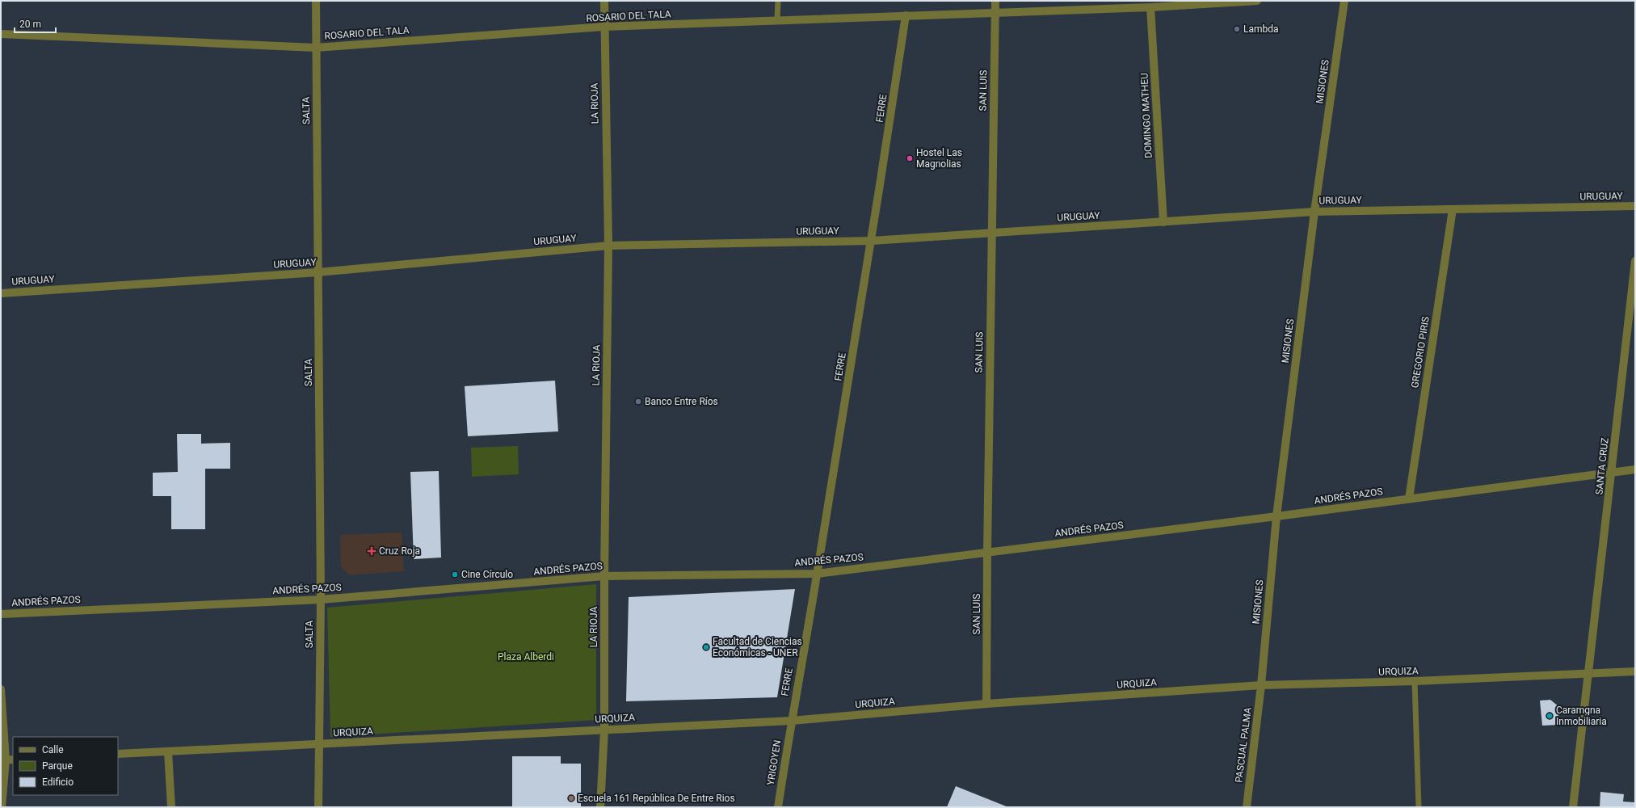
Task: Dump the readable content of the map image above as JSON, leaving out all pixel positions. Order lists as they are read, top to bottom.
{
  "streets": {
    "street": [
      "ROSARIO DEL TALA",
      "MISIONES",
      "SAN LUIS",
      "LA RIOJA",
      "FERRE",
      "SALTA",
      "DOMINGO MATHEU",
      "URUGUAY",
      "GREGORIO PIRIS",
      "SANTA CRUZ",
      "ANDRÉS PAZOS",
      "URQUIZA",
      "PASCUAL PALMA",
      "YRIGOYEN"
    ]
  },
  "crossings": [
    ["ROSARIO DEL TALA", "SAN LUIS"],
    ["ROSARIO DEL TALA", "LA RIOJA"],
    ["ROSARIO DEL TALA", "FERRE"],
    ["ROSARIO DEL TALA", "SALTA"],
    ["ROSARIO DEL TALA", "DOMINGO MATHEU"],
    ["MISIONES", "URUGUAY"],
    ["MISIONES", "ANDRÉS PAZOS"],
    ["MISIONES", "URQUIZA"],
    ["MISIONES", "PASCUAL PALMA"],
    ["SAN LUIS", "URUGUAY"],
    ["SAN LUIS", "ANDRÉS PAZOS"],
    ["SAN LUIS", "URQUIZA"],
    ["LA RIOJA", "URUGUAY"],
    ["LA RIOJA", "ANDRÉS PAZOS"],
    ["LA RIOJA", "URQUIZA"],
    ["FERRE", "URUGUAY"],
    ["FERRE", "ANDRÉS PAZOS"],
    ["FERRE", "URQUIZA"],
    ["FERRE", "YRIGOYEN"],
    ["SALTA", "URUGUAY"],
    ["SALTA", "ANDRÉS PAZOS"],
    ["SALTA", "URQUIZA"],
    ["DOMINGO MATHEU", "URUGUAY"],
    ["URUGUAY", "GREGORIO PIRIS"],
    ["GREGORIO PIRIS", "ANDRÉS PAZOS"],
    ["SANTA CRUZ", "ANDRÉS PAZOS"],
    ["SANTA CRUZ", "URQUIZA"],
    ["URQUIZA", "PASCUAL PALMA"],
    ["URQUIZA", "YRIGOYEN"]
  ],
  "parks": ["Plaza Alberdi"],
  "places": {
    "other": [
      "Lambda",
      "Hostel Las Magnolias",
      "Banco Entre Ríos",
      "Cine Círculo",
      "Facultad de Ciencias Económicas - UNER",
      "Caramgna Inmobiliaria",
      "Escuela 161 República De Entre Rios"
    ],
    "health": ["Cruz Roja"]
  },
  "legend": ["Calle", "Parque", "Edificio"],
  "scale_bar": "20 m"
}
